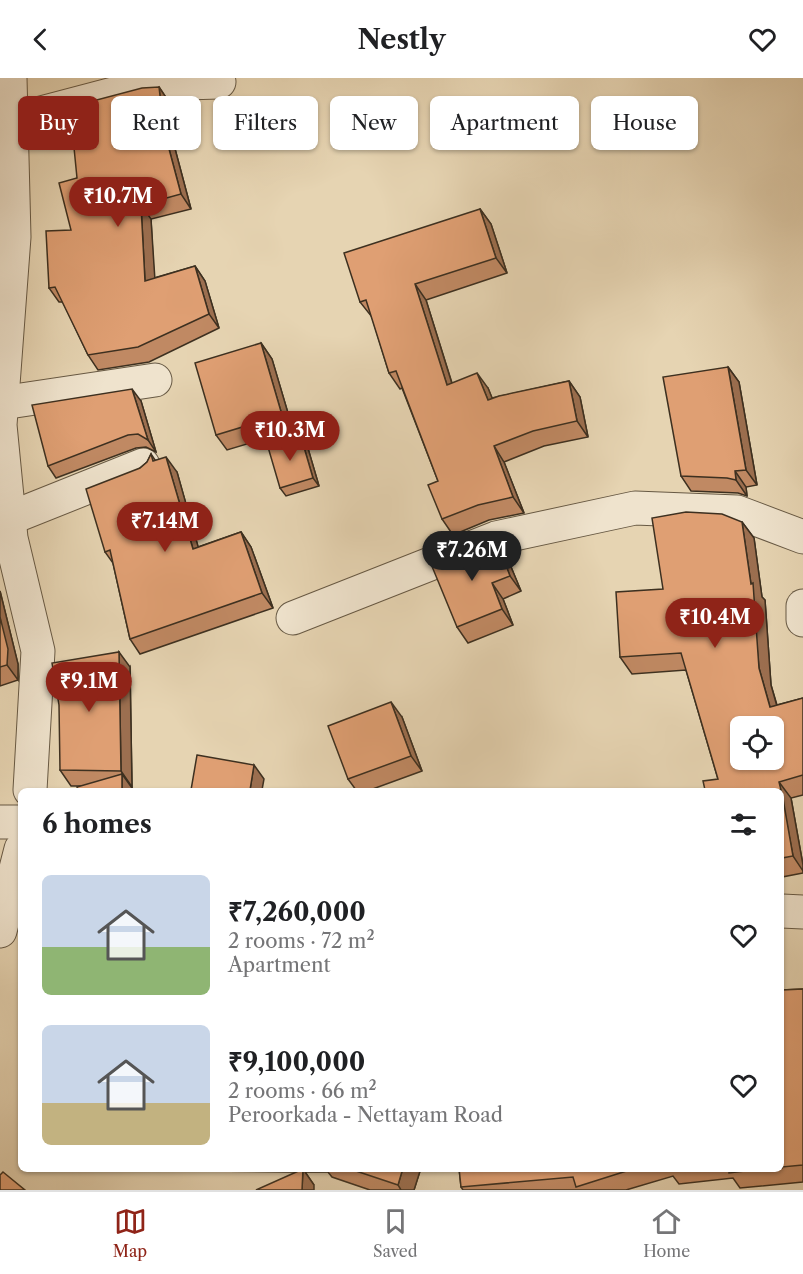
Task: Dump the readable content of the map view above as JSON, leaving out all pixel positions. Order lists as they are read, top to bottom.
{
  "page": {
    "header": "Nestly",
    "chip": [
      "Buy",
      "Rent",
      "Filters",
      "New",
      "Apartment",
      "House"
    ],
    "price": [
      "₹10.7M",
      "₹10.3M",
      "₹7.14M",
      "₹7.26M",
      "₹10.4M",
      "₹9.1M"
    ],
    "heading": "6 homes",
    "list": [
      {
        "name": "₹7,260,000",
        "note": "2 rooms · 72 m² · Apartment"
      },
      {
        "name": "₹9,100,000",
        "note": "2 rooms · 66 m² · Peroorkada - Nettayam Road"
      }
    ],
    "tabs": ["Map", "Saved", "Home"]
  }
}
